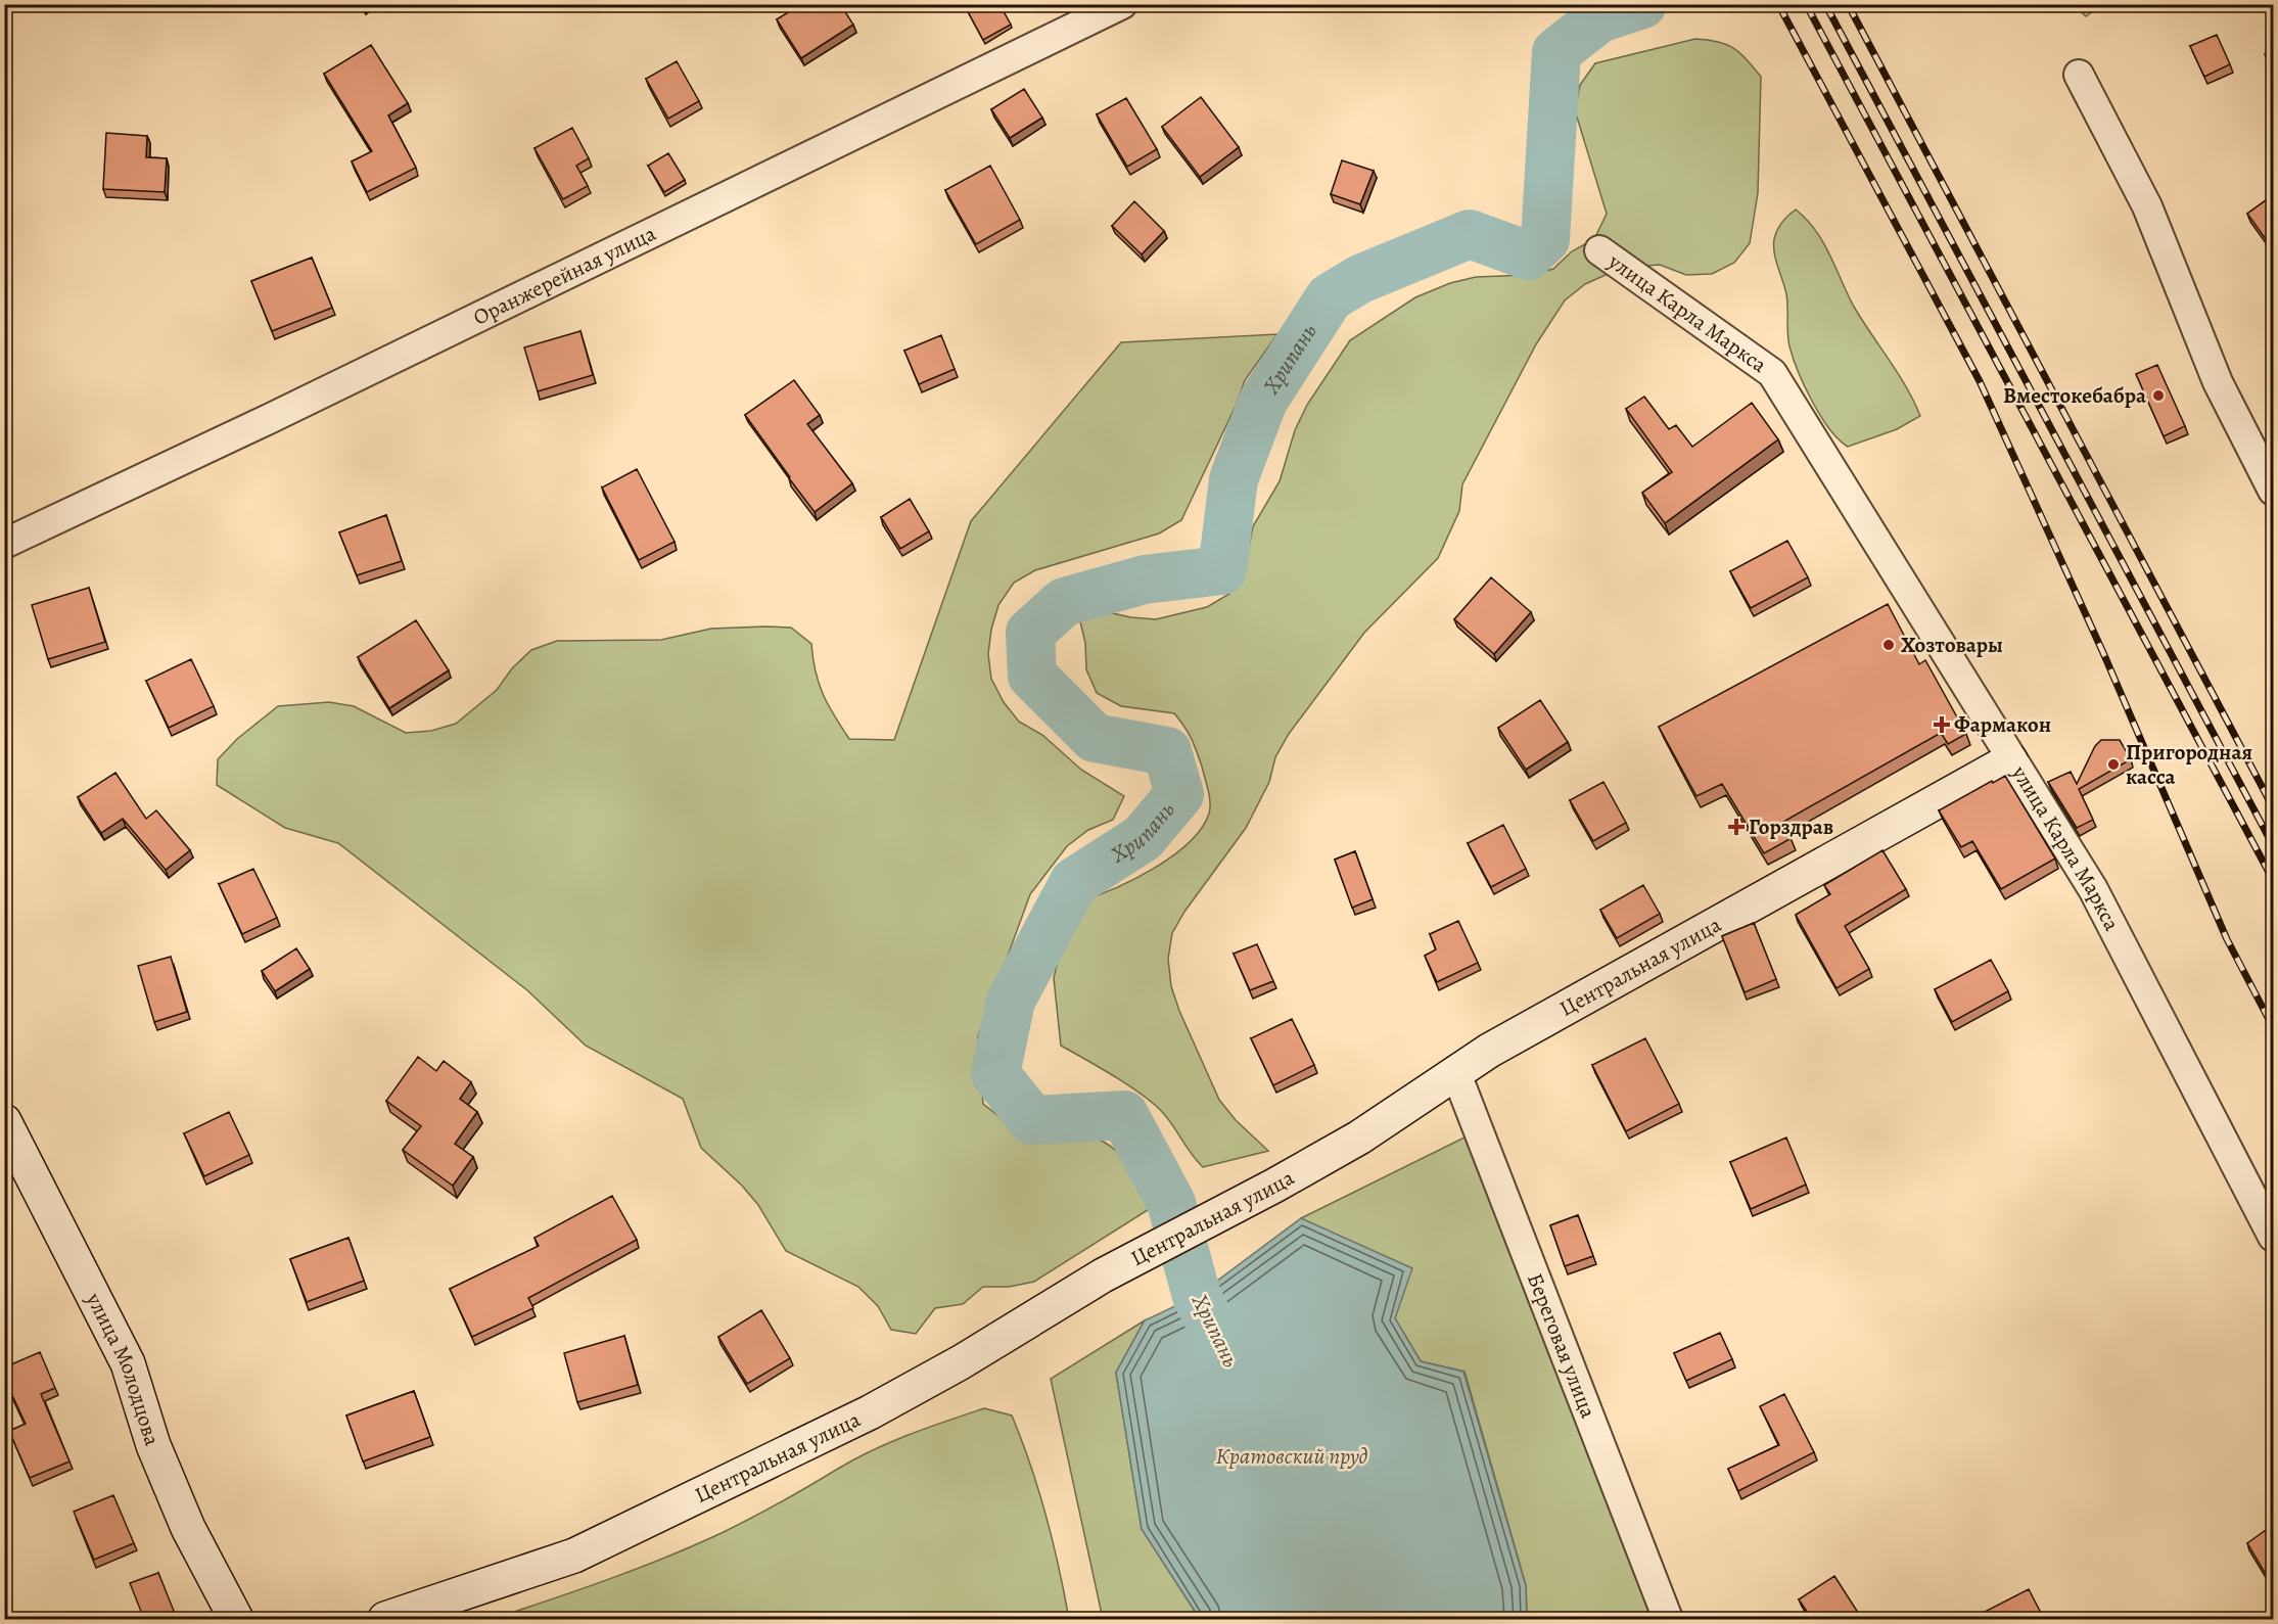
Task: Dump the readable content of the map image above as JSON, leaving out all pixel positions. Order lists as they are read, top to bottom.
{
  "streets": {
    "street": [
      "Оранжерейная улица",
      "улица Карла Маркса",
      "Центральная улица",
      "Береговая улица",
      "улица Молодцова"
    ]
  },
  "crossings": [
    ["улица Карла Маркса", "Центральная улица"],
    ["Центральная улица", "Береговая улица"]
  ],
  "water": ["Хрипань", "Кратовский пруд"],
  "places": {
    "other": ["Вместокебабра", "Хозтовары", "Пригородная касса"],
    "health": ["Фармакон", "Горздрав"]
  }
}
